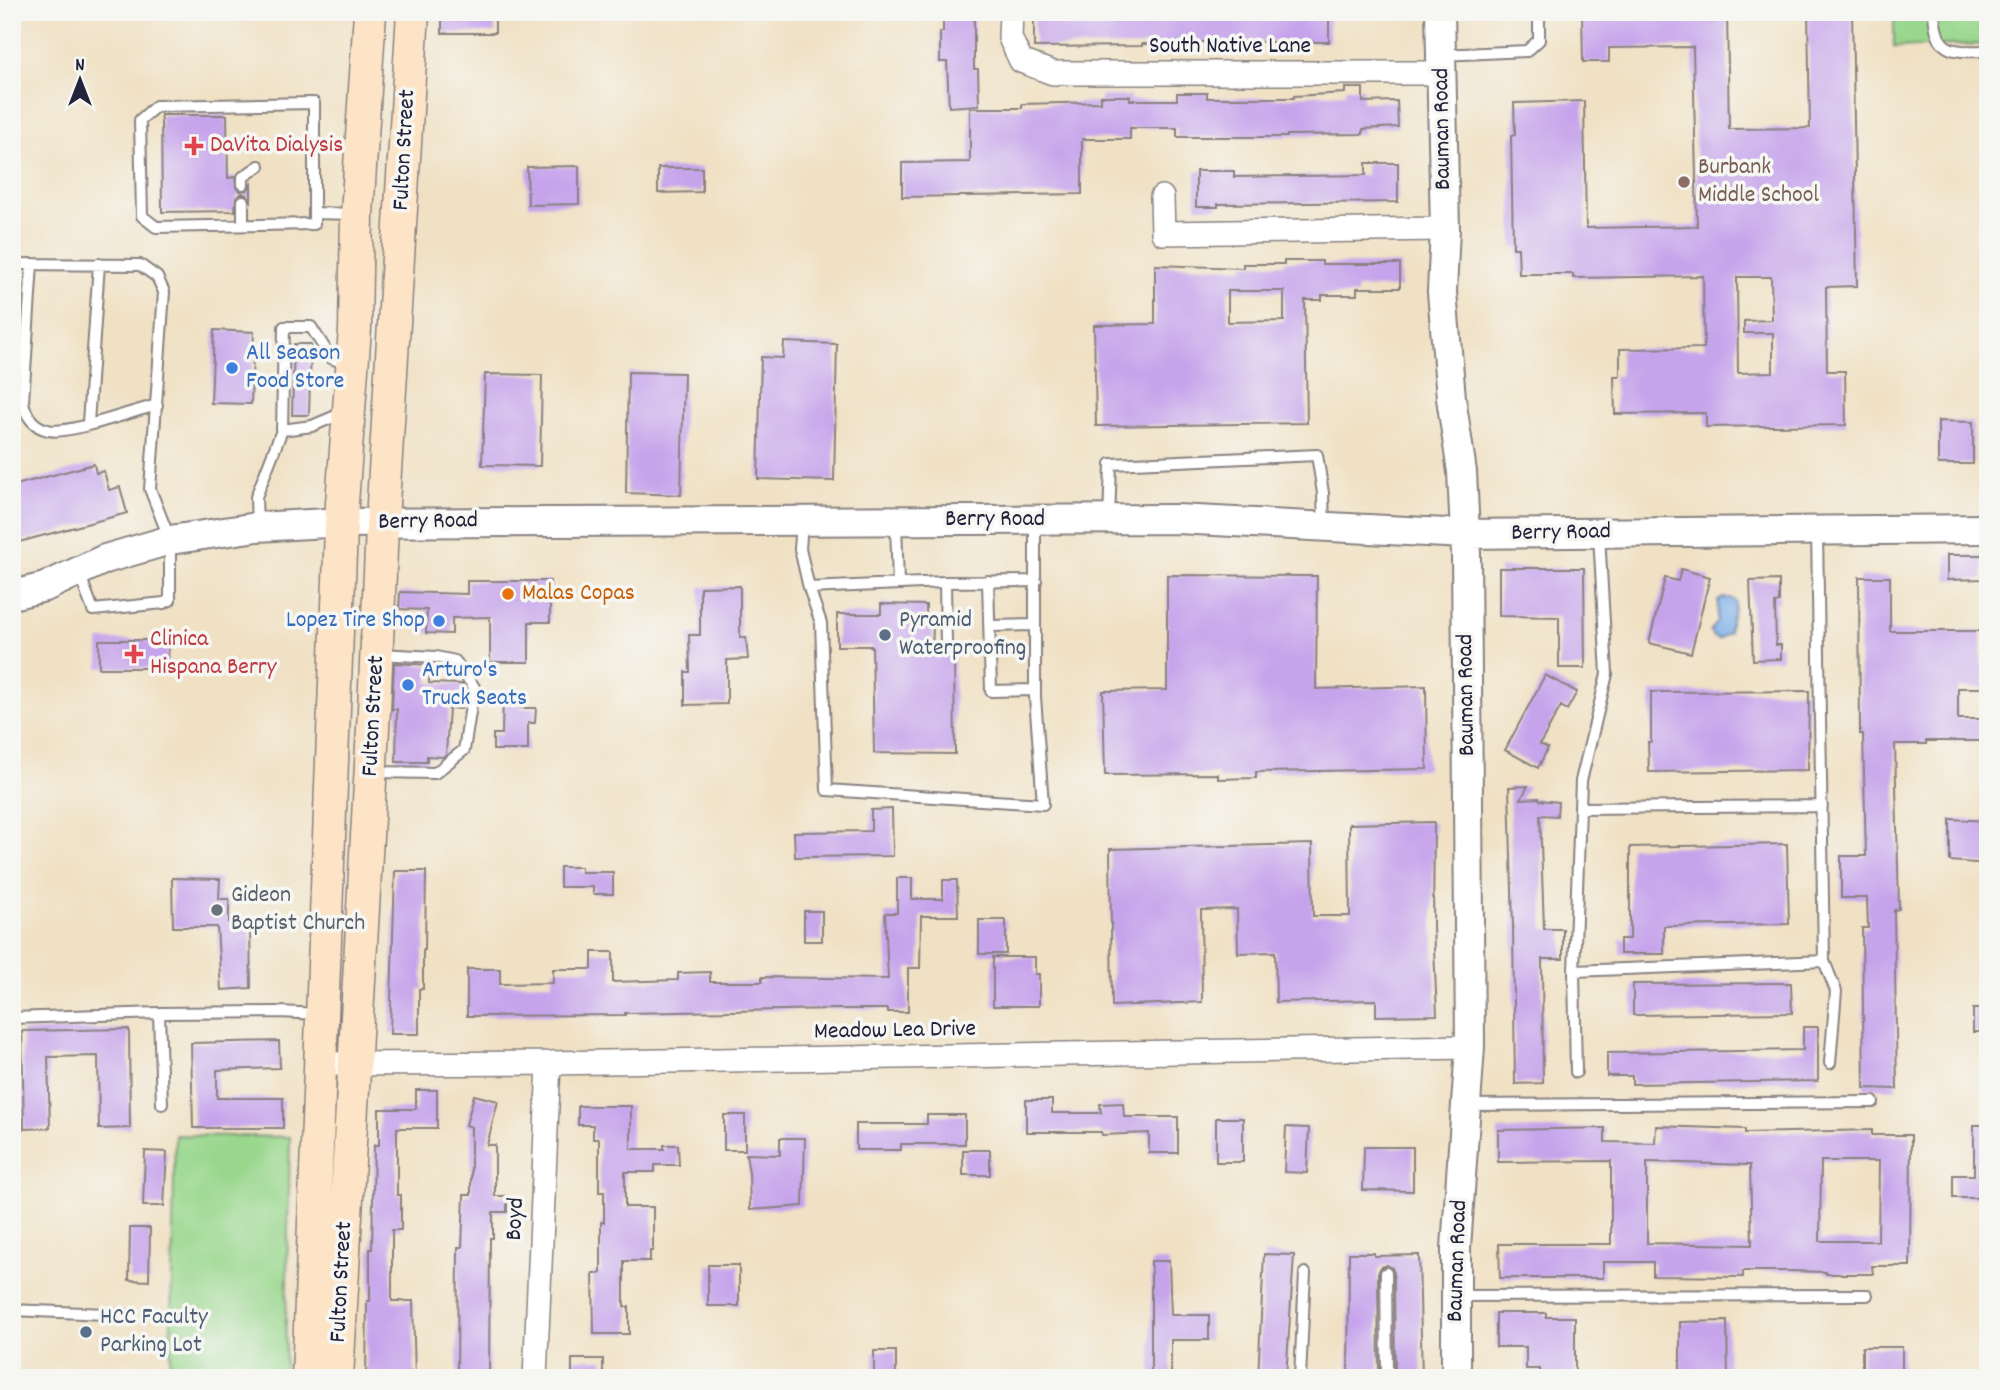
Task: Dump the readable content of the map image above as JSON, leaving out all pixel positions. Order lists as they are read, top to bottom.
{
  "streets": {
    "main road": ["Fulton Street"],
    "street": [
      "South Native Lane",
      "Bauman Road",
      "Berry Road",
      "Meadow Lea Drive",
      "Boyd"
    ]
  },
  "crossings": [
    ["South Native Lane", "Bauman Road"],
    ["Bauman Road", "Berry Road"],
    ["Bauman Road", "Meadow Lea Drive"],
    ["Fulton Street", "Berry Road"],
    ["Fulton Street", "Meadow Lea Drive"],
    ["Meadow Lea Drive", "Boyd"]
  ],
  "places": {
    "health": ["DaVita Dialysis", "Clinica Hispana Berry"],
    "other": [
      "Burbank Middle School",
      "All Season Food Store",
      "Malas Copas",
      "Lopez Tire Shop",
      "Pyramid Waterproofing",
      "Arturo's Truck Seats",
      "Gideon Baptist Church",
      "HCC Faculty Parking Lot"
    ]
  },
  "north": "top"
}
